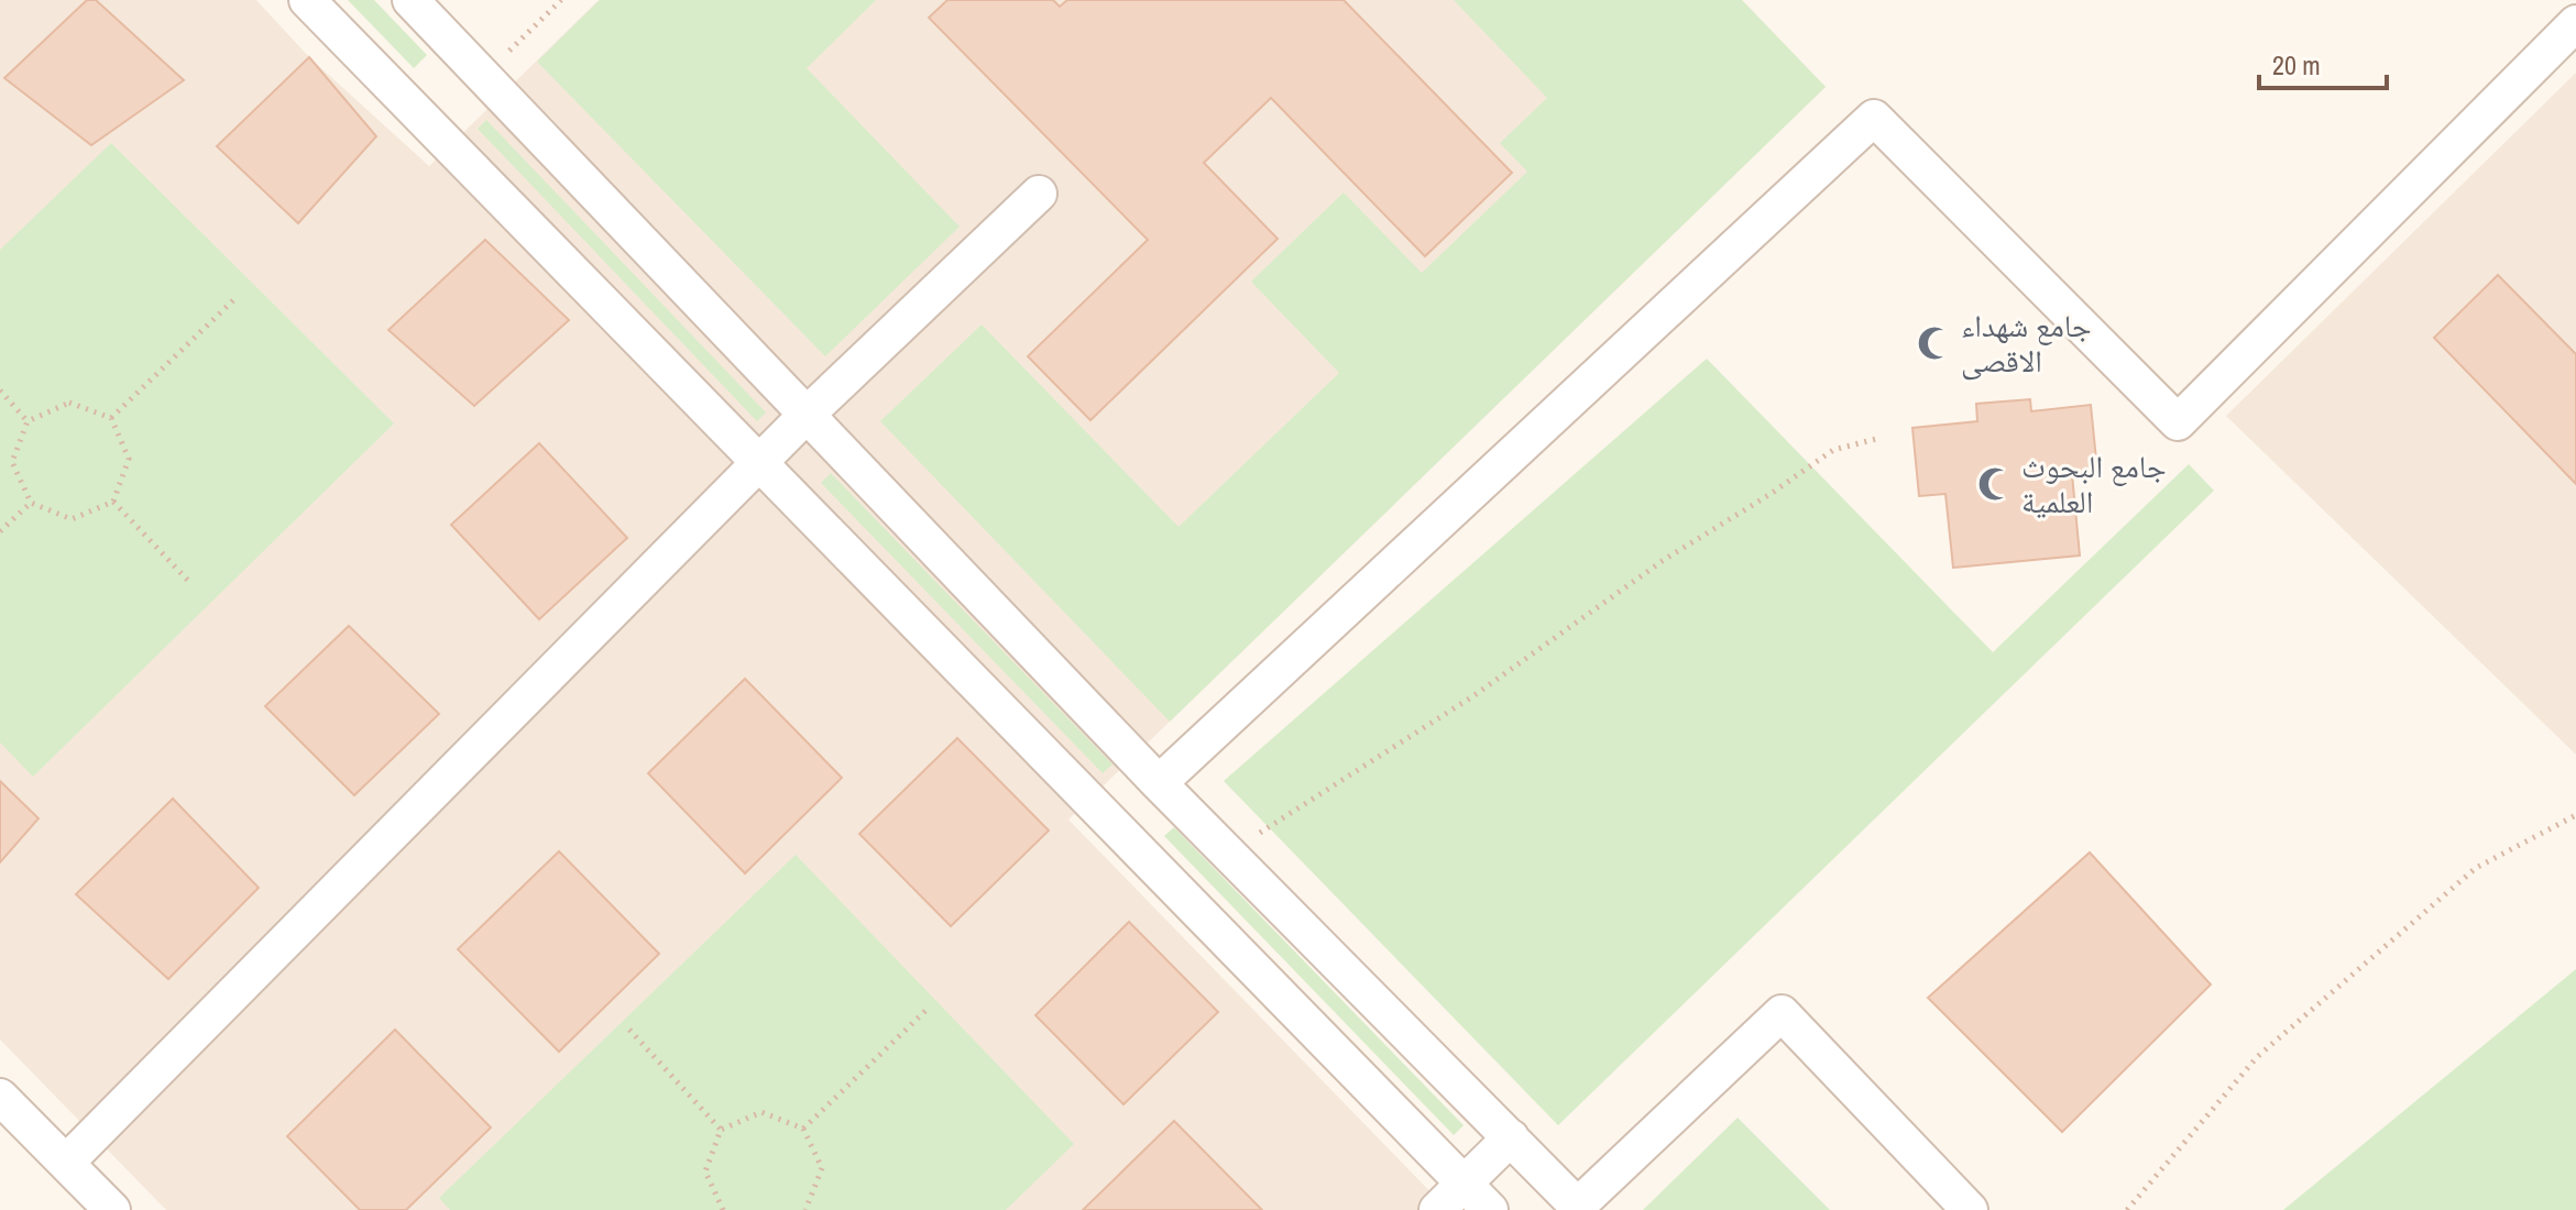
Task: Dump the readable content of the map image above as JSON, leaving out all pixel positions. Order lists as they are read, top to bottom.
{
  "places": {
    "mosque": ["جامع شهداء الاقصى", "جامع البحوث العلمية"]
  },
  "scale_bar": "20 m"
}
